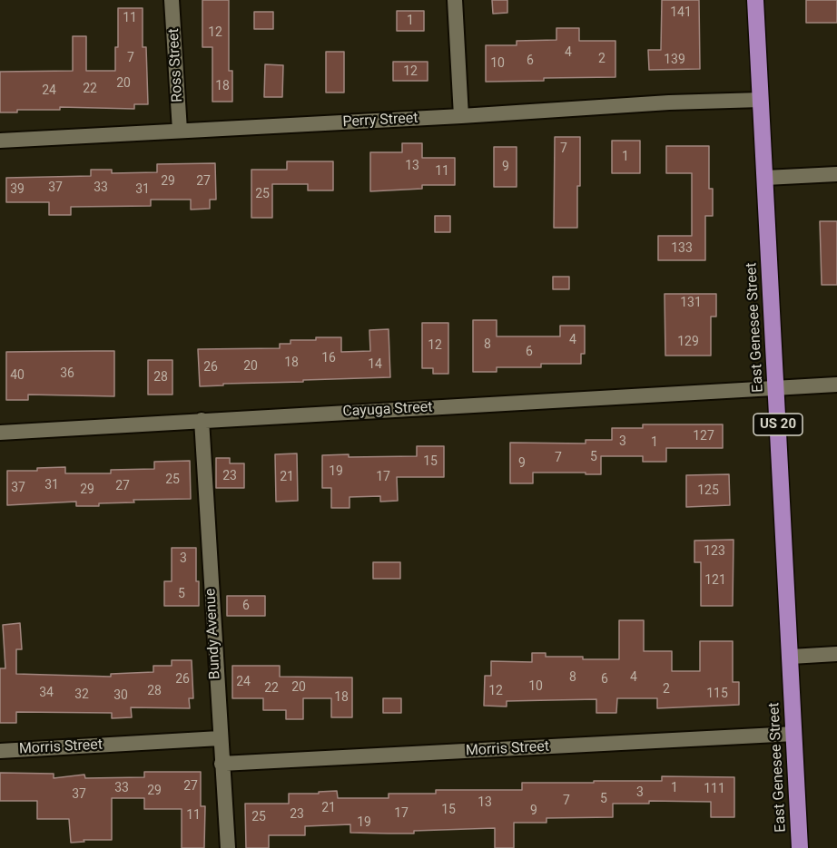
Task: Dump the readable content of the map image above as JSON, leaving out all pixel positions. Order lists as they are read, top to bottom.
{
  "streets": {
    "highway": ["East Genesee Street", "US 20"],
    "street": [
      "Ross Street",
      "Perry Street",
      "Cayuga Street",
      "Bundy Avenue",
      "Morris Street"
    ]
  },
  "crossings": [
    ["Ross Street", "Perry Street"],
    ["Perry Street", "East Genesee Street"],
    ["East Genesee Street", "Cayuga Street"],
    ["East Genesee Street", "Morris Street"],
    ["Cayuga Street", "Bundy Avenue"],
    ["Bundy Avenue", "Morris Street"]
  ],
  "house_numbers": [
    "141",
    "11",
    "1",
    "12",
    "4",
    "7",
    "2",
    "139",
    "6",
    "10",
    "12",
    "20",
    "18",
    "22",
    "24",
    "7",
    "1",
    "13",
    "9",
    "11",
    "29",
    "27",
    "37",
    "33",
    "39",
    "31",
    "25",
    "133",
    "131",
    "4",
    "129",
    "8",
    "12",
    "6",
    "16",
    "18",
    "14",
    "20",
    "26",
    "36",
    "40",
    "28",
    "127",
    "3",
    "1",
    "5",
    "7",
    "15",
    "9",
    "19",
    "23",
    "21",
    "17",
    "25",
    "31",
    "27",
    "37",
    "29",
    "125",
    "123",
    "3",
    "121",
    "5",
    "6",
    "8",
    "4",
    "26",
    "6",
    "24",
    "10",
    "20",
    "22",
    "2",
    "28",
    "12",
    "34",
    "115",
    "32",
    "30",
    "18",
    "27",
    "33",
    "1",
    "111",
    "29",
    "3",
    "37",
    "5",
    "7",
    "13",
    "21",
    "15",
    "9",
    "17",
    "23",
    "11",
    "25",
    "19"
  ]
}
